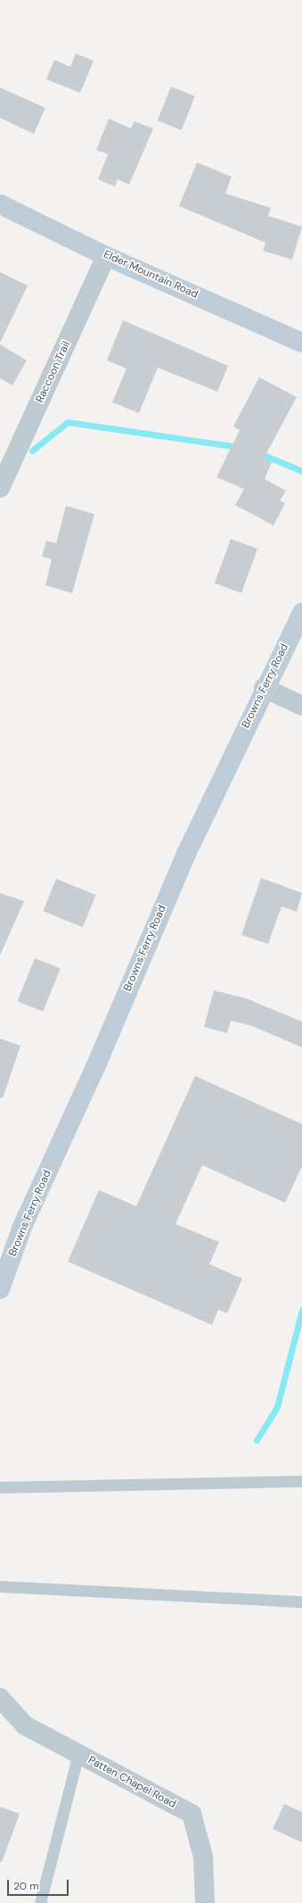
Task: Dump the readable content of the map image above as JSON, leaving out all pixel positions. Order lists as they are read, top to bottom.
{
  "streets": {
    "street": [
      "Elder Mountain Road",
      "Raccoon Trail",
      "Browns Ferry Road",
      "Patten Chapel Road"
    ]
  },
  "crossings": [
    ["Elder Mountain Road", "Raccoon Trail"]
  ],
  "scale_bar": "20 m"
}
